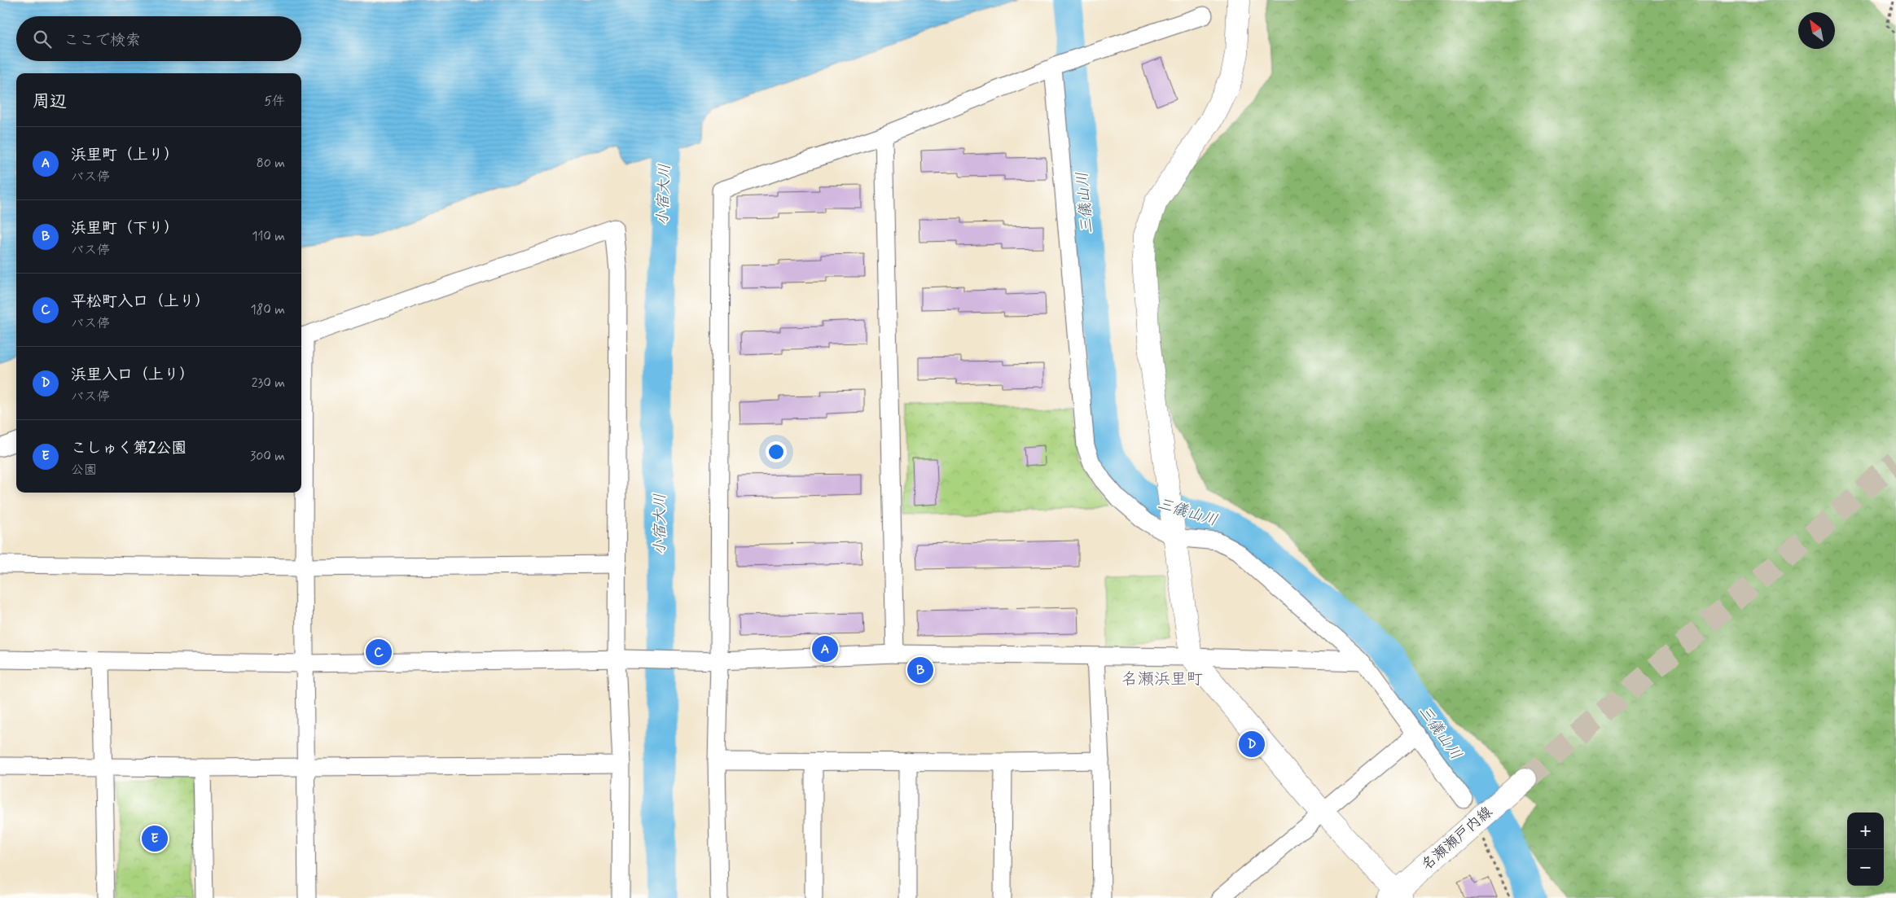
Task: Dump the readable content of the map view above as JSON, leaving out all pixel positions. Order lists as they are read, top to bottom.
{
  "streets": {
    "street": ["名瀬瀬戸内線"]
  },
  "districts": ["名瀬浜里町"],
  "water": ["小宿大川", "三儀山川"],
  "north": "top left",
  "page": {
    "search": "ここで検索",
    "heading": ["周辺", "5件"],
    "list": [
      {
        "mark": "A",
        "name": "浜里町（上り）",
        "note": "バス停",
        "value": "80 m"
      },
      {
        "mark": "B",
        "name": "浜里町（下り）",
        "note": "バス停",
        "value": "110 m"
      },
      {
        "mark": "C",
        "name": "平松町入口（上り）",
        "note": "バス停",
        "value": "180 m"
      },
      {
        "mark": "D",
        "name": "浜里入口（上り）",
        "note": "バス停",
        "value": "230 m"
      },
      {
        "mark": "E",
        "name": "こしゅく第2公園",
        "note": "公園",
        "value": "300 m"
      }
    ],
    "pins": [
      "A",
      "C",
      "B",
      "D",
      "E"
    ],
    "map_buttons": ["+", "−"]
  }
}
